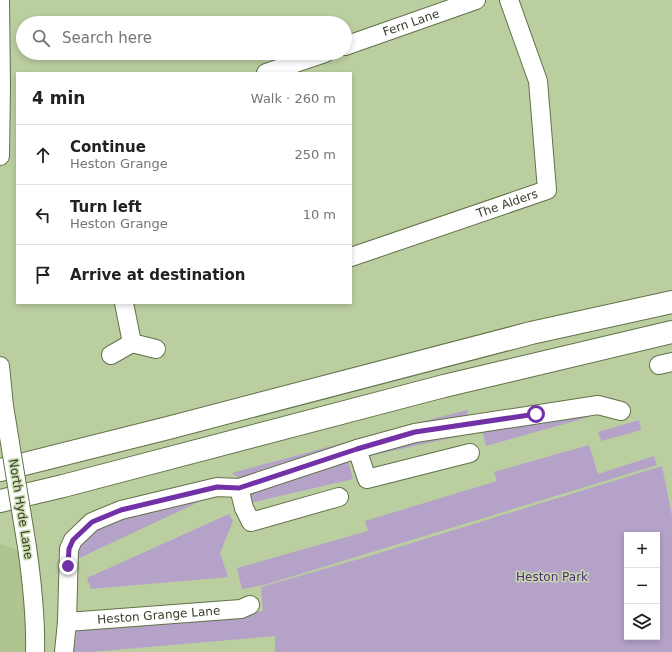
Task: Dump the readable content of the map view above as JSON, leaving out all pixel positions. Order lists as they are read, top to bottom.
{
  "streets": {
    "street": [
      "Fern Lane",
      "The Alders",
      "North Hyde Lane",
      "Heston Grange Lane"
    ]
  },
  "parks": ["Heston Park"],
  "page": {
    "search": "Search here",
    "heading": ["4 min", "Walk · 260 m"],
    "list": [
      ["Continue", "Heston Grange", "250 m"],
      ["Turn left", "Heston Grange", "10 m"],
      "Arrive at destination"
    ],
    "map_buttons": ["+", "−"]
  }
}
